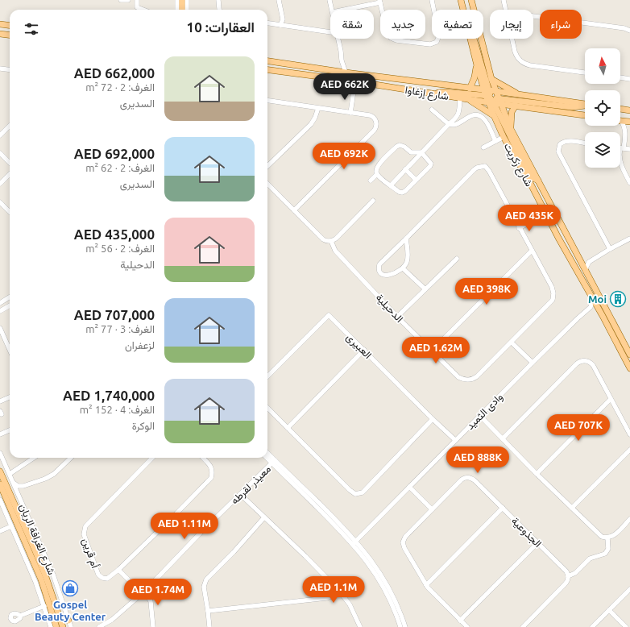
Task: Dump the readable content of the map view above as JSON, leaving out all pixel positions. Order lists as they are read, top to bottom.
{
  "streets": {
    "main road": ["شارع إزغاوا", "شارع زكريت", "شارع الغرافة الريان"],
    "street": [
      "الدحيلية",
      "العبيرى",
      "وادى الثميد",
      "معيذر لقرطه",
      "الجذوعية",
      "أم قرين"
    ]
  },
  "crossings": [
    ["شارع إزغاوا", "شارع زكريت"],
    ["العبيرى", "وادى الثميد"]
  ],
  "places": {
    "building": ["Moi"],
    "shop": ["Gospel Beauty Center"]
  },
  "north": "top",
  "page": {
    "chip": [
      "شراء",
      "إيجار",
      "تصفية",
      "جديد",
      "شقة"
    ],
    "heading": "العقارات: 10",
    "list": [
      {
        "name": "AED 662,000",
        "note": "الغرف: 2 · 72 m² · السديرى"
      },
      {
        "name": "AED 692,000",
        "note": "الغرف: 2 · 62 m² · السديرى"
      },
      {
        "name": "AED 435,000",
        "note": "الغرف: 2 · 56 m² · الدحيلية"
      },
      {
        "name": "AED 707,000",
        "note": "الغرف: 3 · 77 m² · لزعفران"
      },
      {
        "name": "AED 1,740,000",
        "note": "الغرف: 4 · 152 m² · الوكرة"
      }
    ],
    "price": [
      "AED 662K",
      "AED 692K",
      "AED 435K",
      "AED 398K",
      "AED 1.62M",
      "AED 707K",
      "AED 888K",
      "AED 1.11M",
      "AED 1.1M",
      "AED 1.74M"
    ]
  }
}
